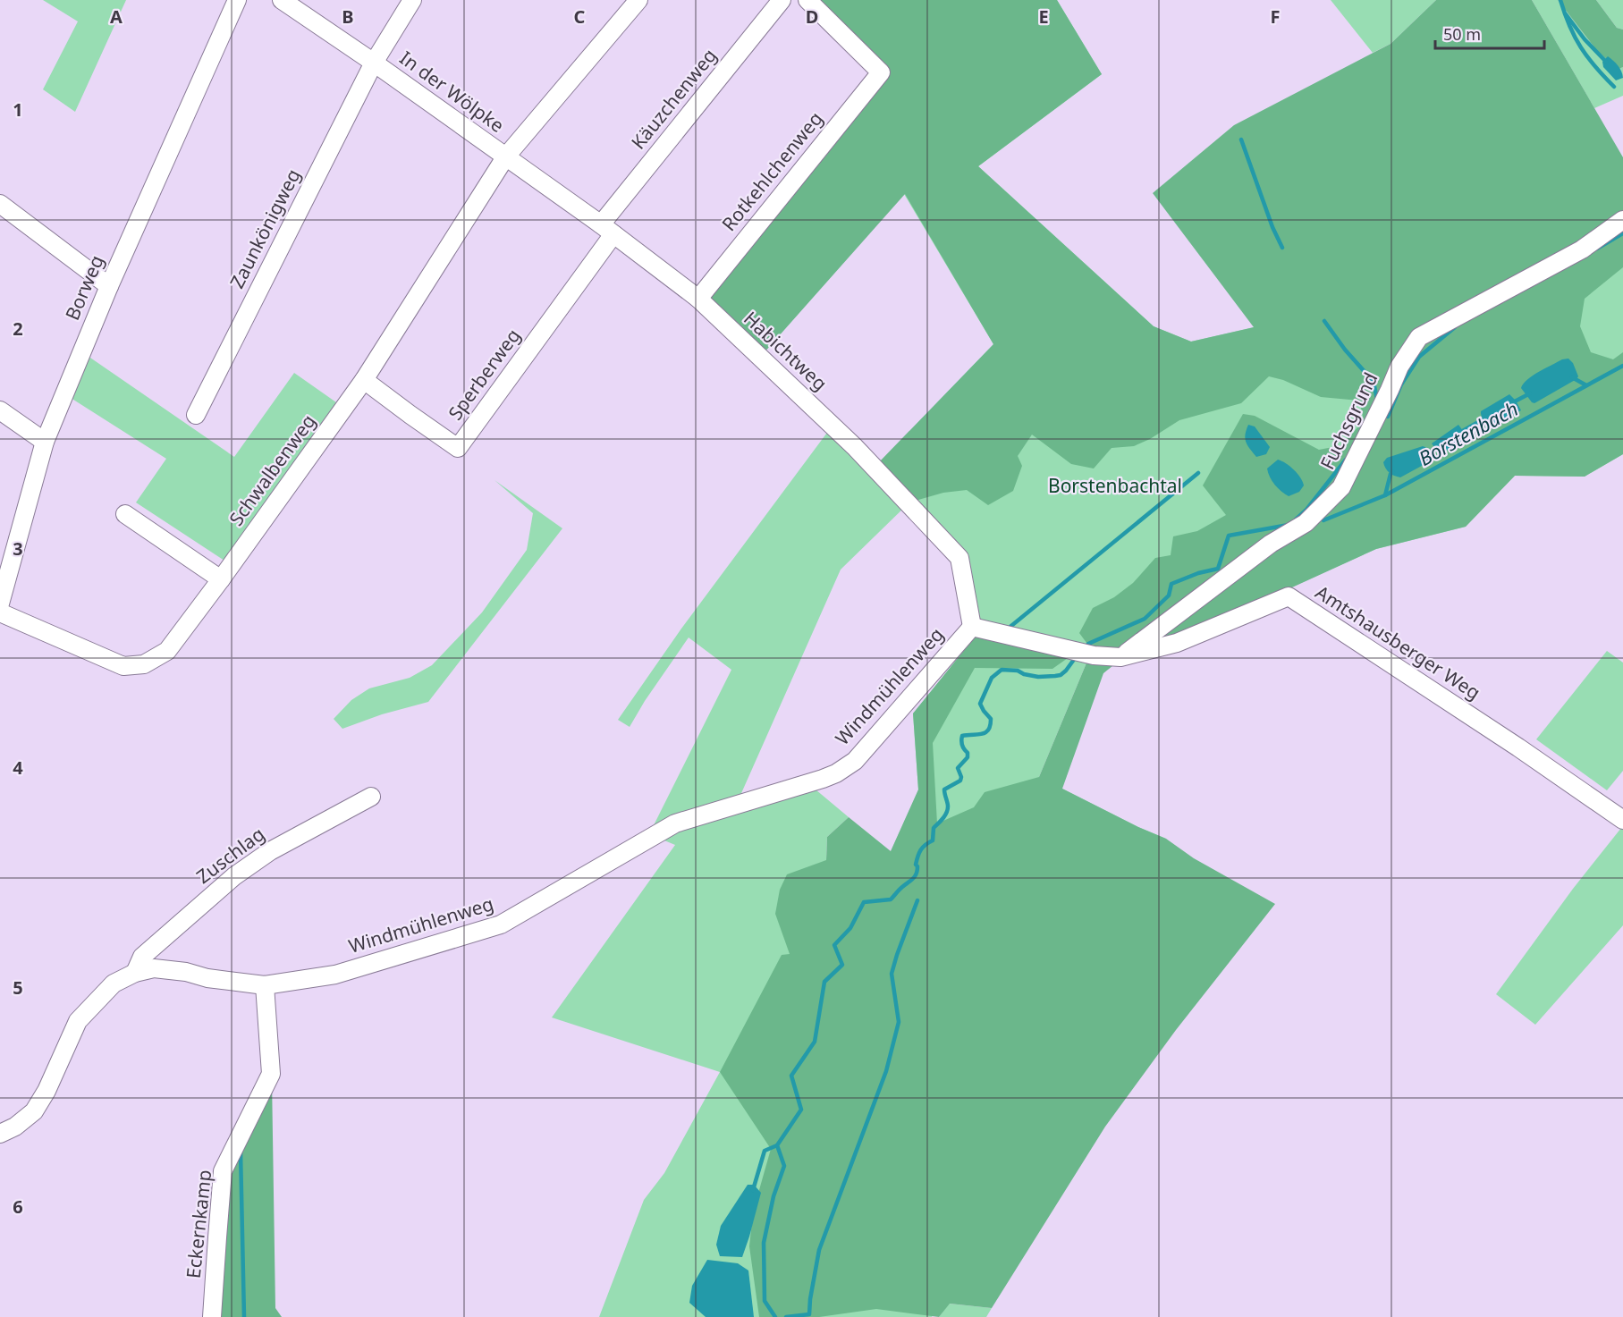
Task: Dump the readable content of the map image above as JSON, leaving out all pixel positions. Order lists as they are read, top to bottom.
{
  "streets": {
    "street": [
      "In der Wölpke",
      "Käuzchenweg",
      "Rotkehlchenweg",
      "Zaunkönigweg",
      "Borweg",
      "Habichtweg",
      "Sperberweg",
      "Fuchsgrund",
      "Schwalbenweg",
      "Amtshausberger Weg",
      "Windmühlenweg",
      "Zuschlag",
      "Eckernkamp"
    ]
  },
  "crossings": [
    ["In der Wölpke", "Zaunkönigweg"],
    ["In der Wölpke", "Habichtweg"],
    ["In der Wölpke", "Schwalbenweg"],
    ["Käuzchenweg", "Habichtweg"],
    ["Käuzchenweg", "Sperberweg"],
    ["Rotkehlchenweg", "Habichtweg"],
    ["Habichtweg", "Sperberweg"],
    ["Habichtweg", "Schwalbenweg"],
    ["Habichtweg", "Amtshausberger Weg"],
    ["Habichtweg", "Windmühlenweg"],
    ["Sperberweg", "Schwalbenweg"],
    ["Fuchsgrund", "Amtshausberger Weg"],
    ["Amtshausberger Weg", "Windmühlenweg"],
    ["Windmühlenweg", "Zuschlag"],
    ["Windmühlenweg", "Eckernkamp"]
  ],
  "water": ["Borstenbach"],
  "parks": ["Borstenbachtal"],
  "scale_bar": "50 m",
  "grid": {
    "columns": [
      "A",
      "B",
      "C",
      "D",
      "E",
      "F"
    ],
    "rows": [
      "1",
      "2",
      "3",
      "4",
      "5",
      "6"
    ]
  }
}
